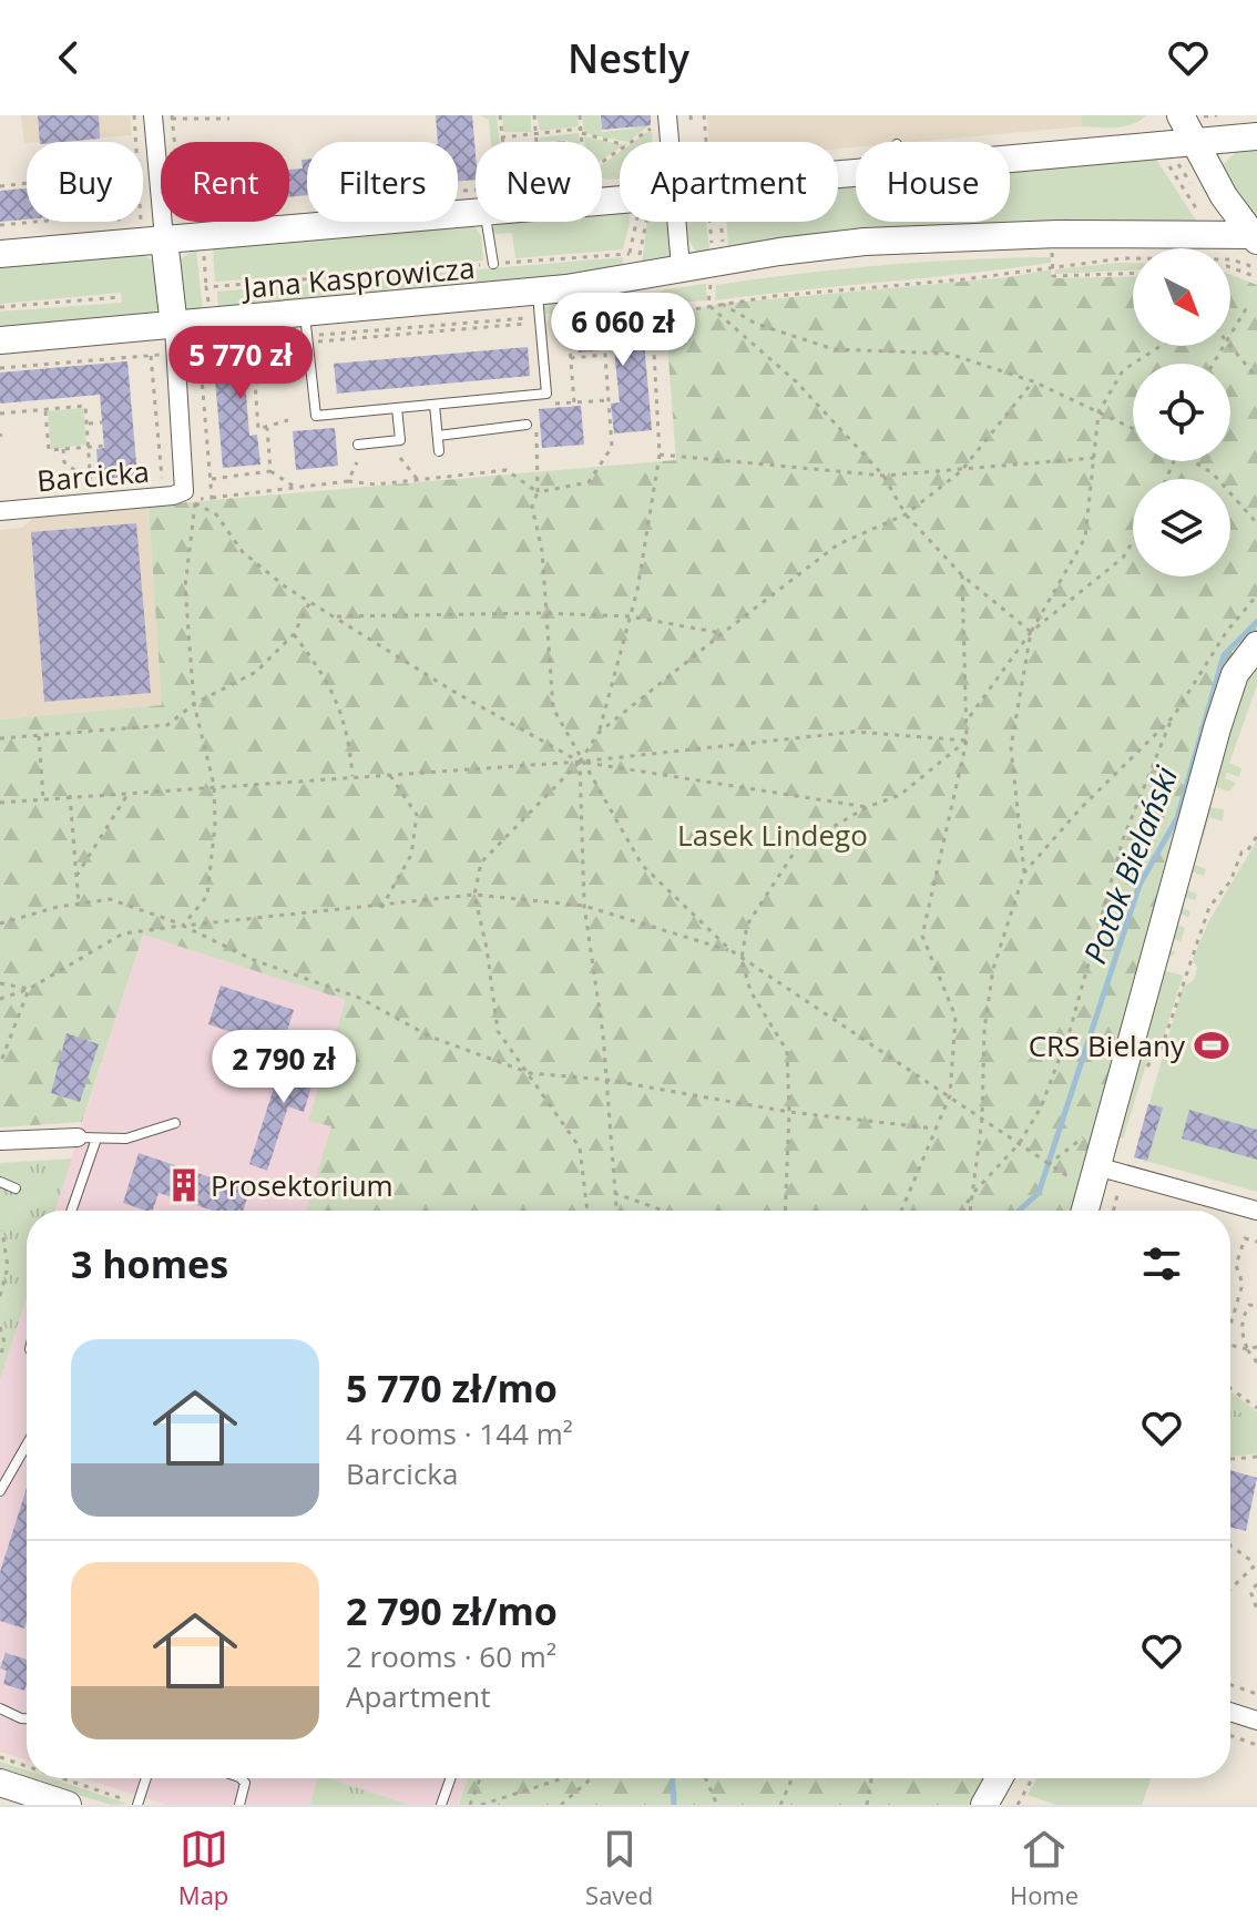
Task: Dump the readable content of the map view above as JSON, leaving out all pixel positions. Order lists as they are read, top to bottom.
{
  "streets": {
    "street": ["Jana Kasprowicza", "Barcicka"]
  },
  "crossings": [
    ["Jana Kasprowicza", "Barcicka"]
  ],
  "water": ["Potok Bielański"],
  "parks": ["Lasek Lindego"],
  "places": {
    "sports": ["CRS Bielany"],
    "building": ["Prosektorium"]
  },
  "north": "bottom right",
  "page": {
    "header": "Nestly",
    "chip": [
      "Buy",
      "Rent",
      "Filters",
      "New",
      "Apartment",
      "House"
    ],
    "price": ["6 060 zł", "5 770 zł", "2 790 zł"],
    "heading": "3 homes",
    "list": [
      {
        "name": "5 770 zł/mo",
        "note": "4 rooms · 144 m² · Barcicka"
      },
      {
        "name": "2 790 zł/mo",
        "note": "2 rooms · 60 m² · Apartment"
      }
    ],
    "tabs": ["Map", "Saved", "Home"]
  }
}
